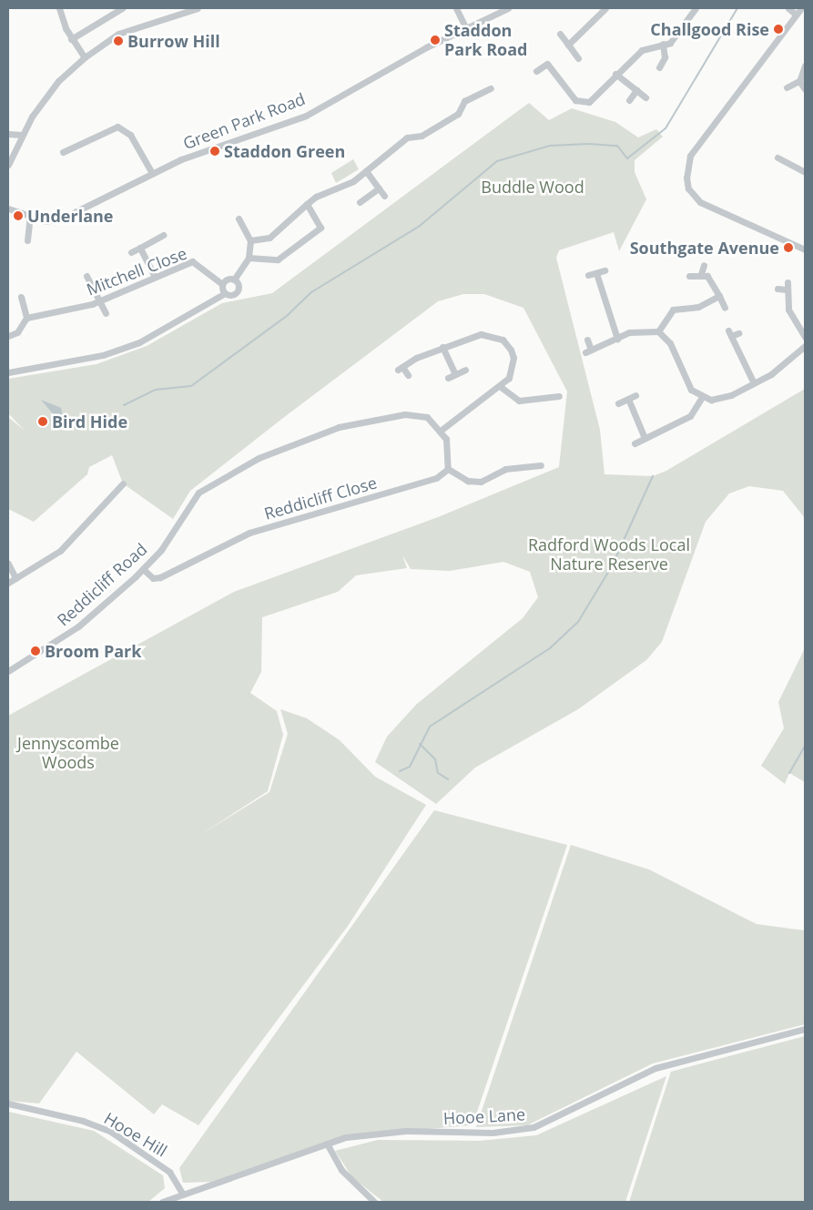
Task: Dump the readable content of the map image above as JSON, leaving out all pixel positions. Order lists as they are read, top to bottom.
{
  "streets": {
    "street": [
      "Green Park Road",
      "Mitchell Close",
      "Reddicliff Close",
      "Reddicliff Road",
      "Hooe Lane",
      "Hooe Hill"
    ]
  },
  "crossings": [
    ["Reddicliff Close", "Reddicliff Road"],
    ["Hooe Lane", "Hooe Hill"]
  ],
  "parks": ["Buddle Wood", "Radford Woods Local Nature Reserve", "Jennyscombe Woods"],
  "places": [
    "Challgood Rise",
    "Staddon Park Road",
    "Burrow Hill",
    "Staddon Green",
    "Underlane",
    "Southgate Avenue",
    "Bird Hide",
    "Broom Park"
  ]
}
